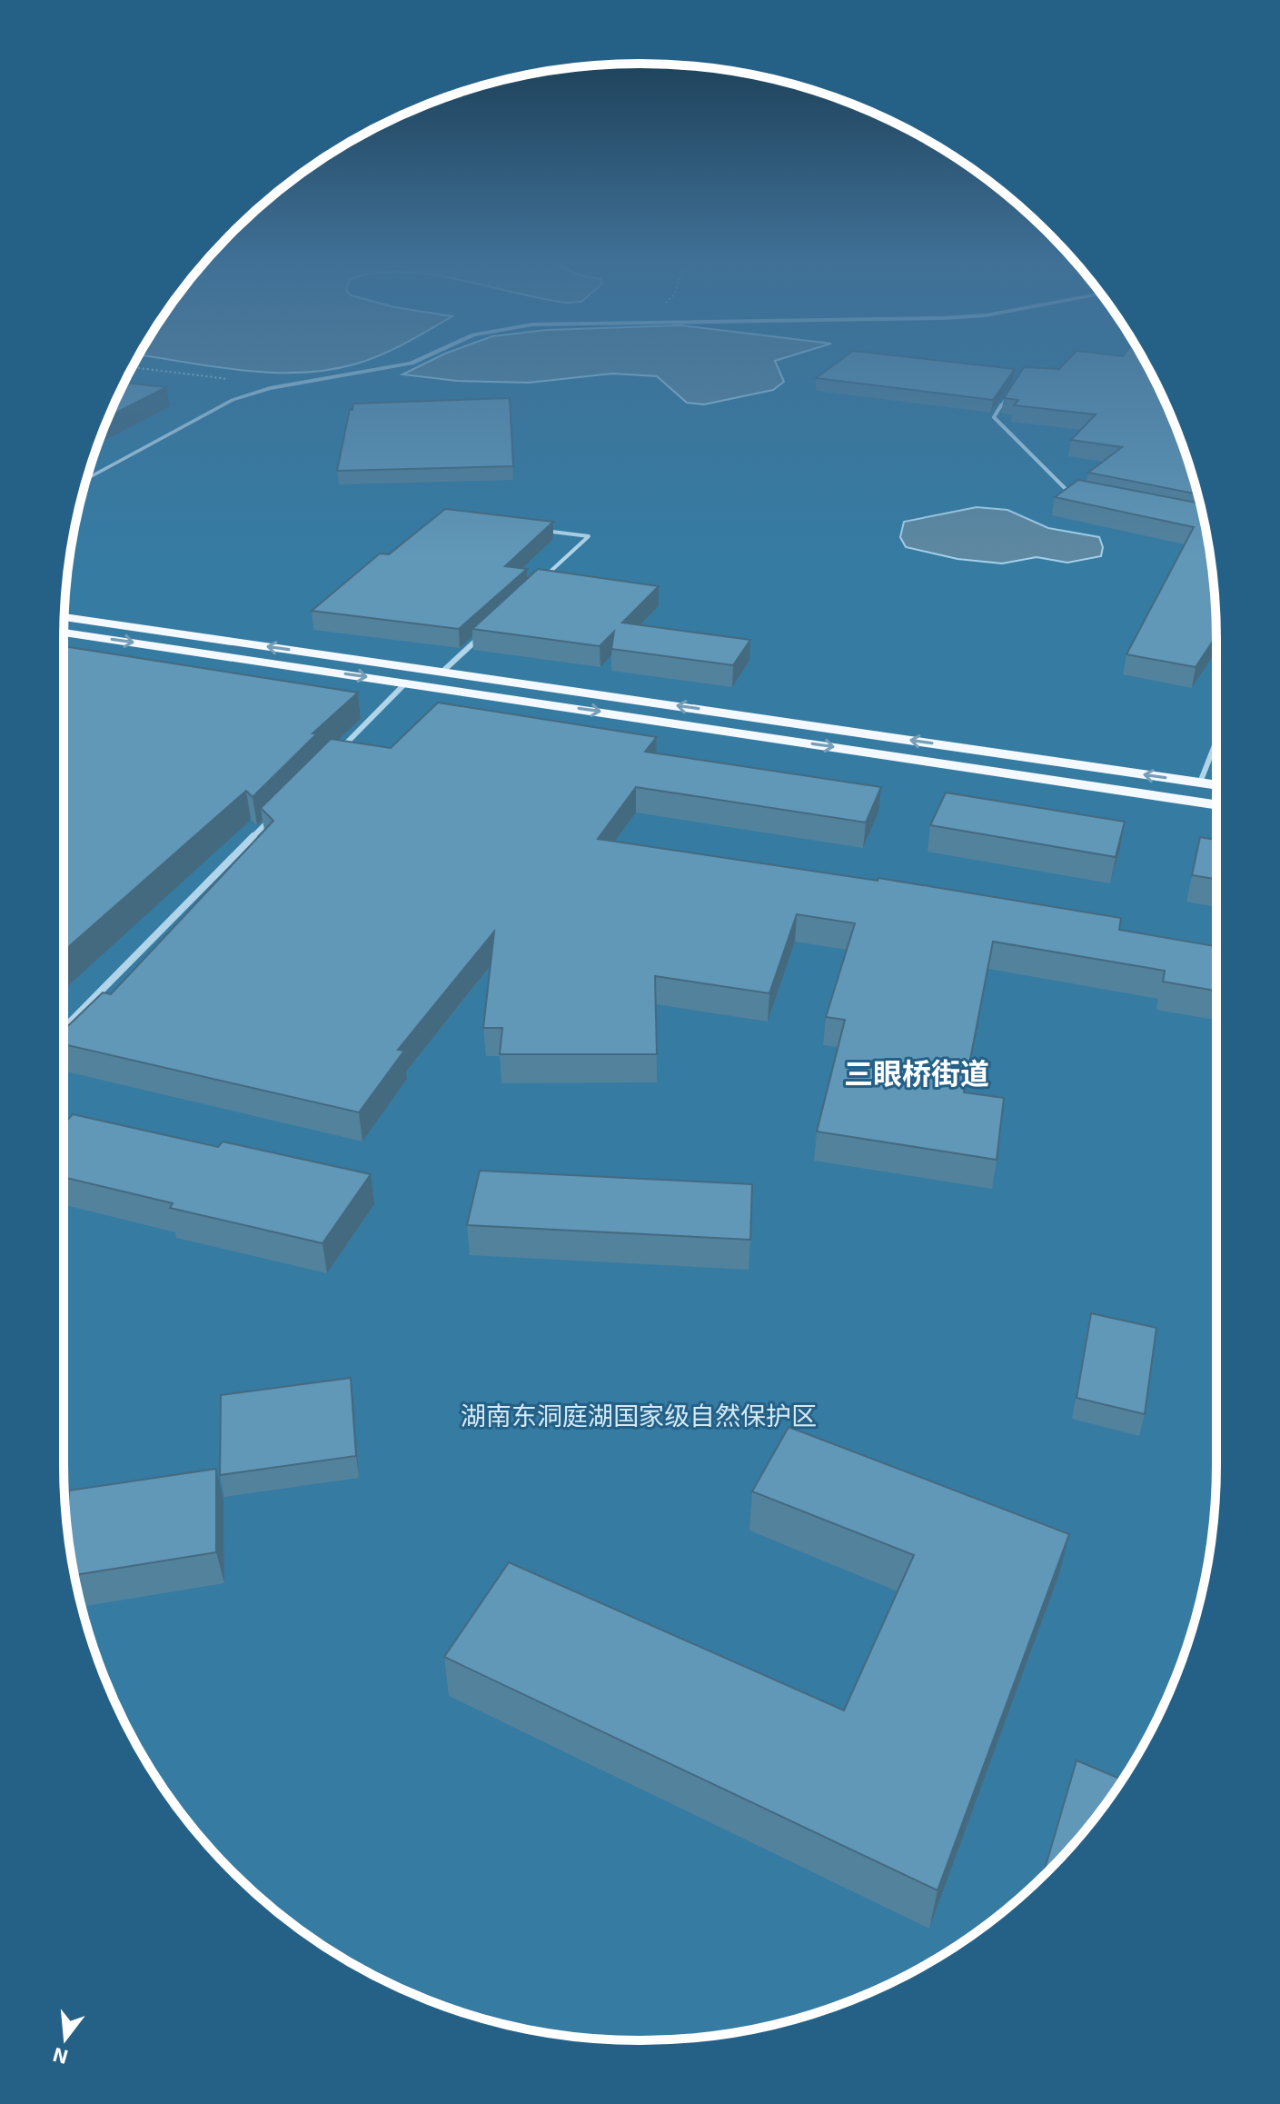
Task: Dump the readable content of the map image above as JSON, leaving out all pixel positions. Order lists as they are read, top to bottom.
{
  "districts": ["三眼桥街道"],
  "parks": ["湖南东洞庭湖国家级自然保护区"],
  "north": "bottom"
}
